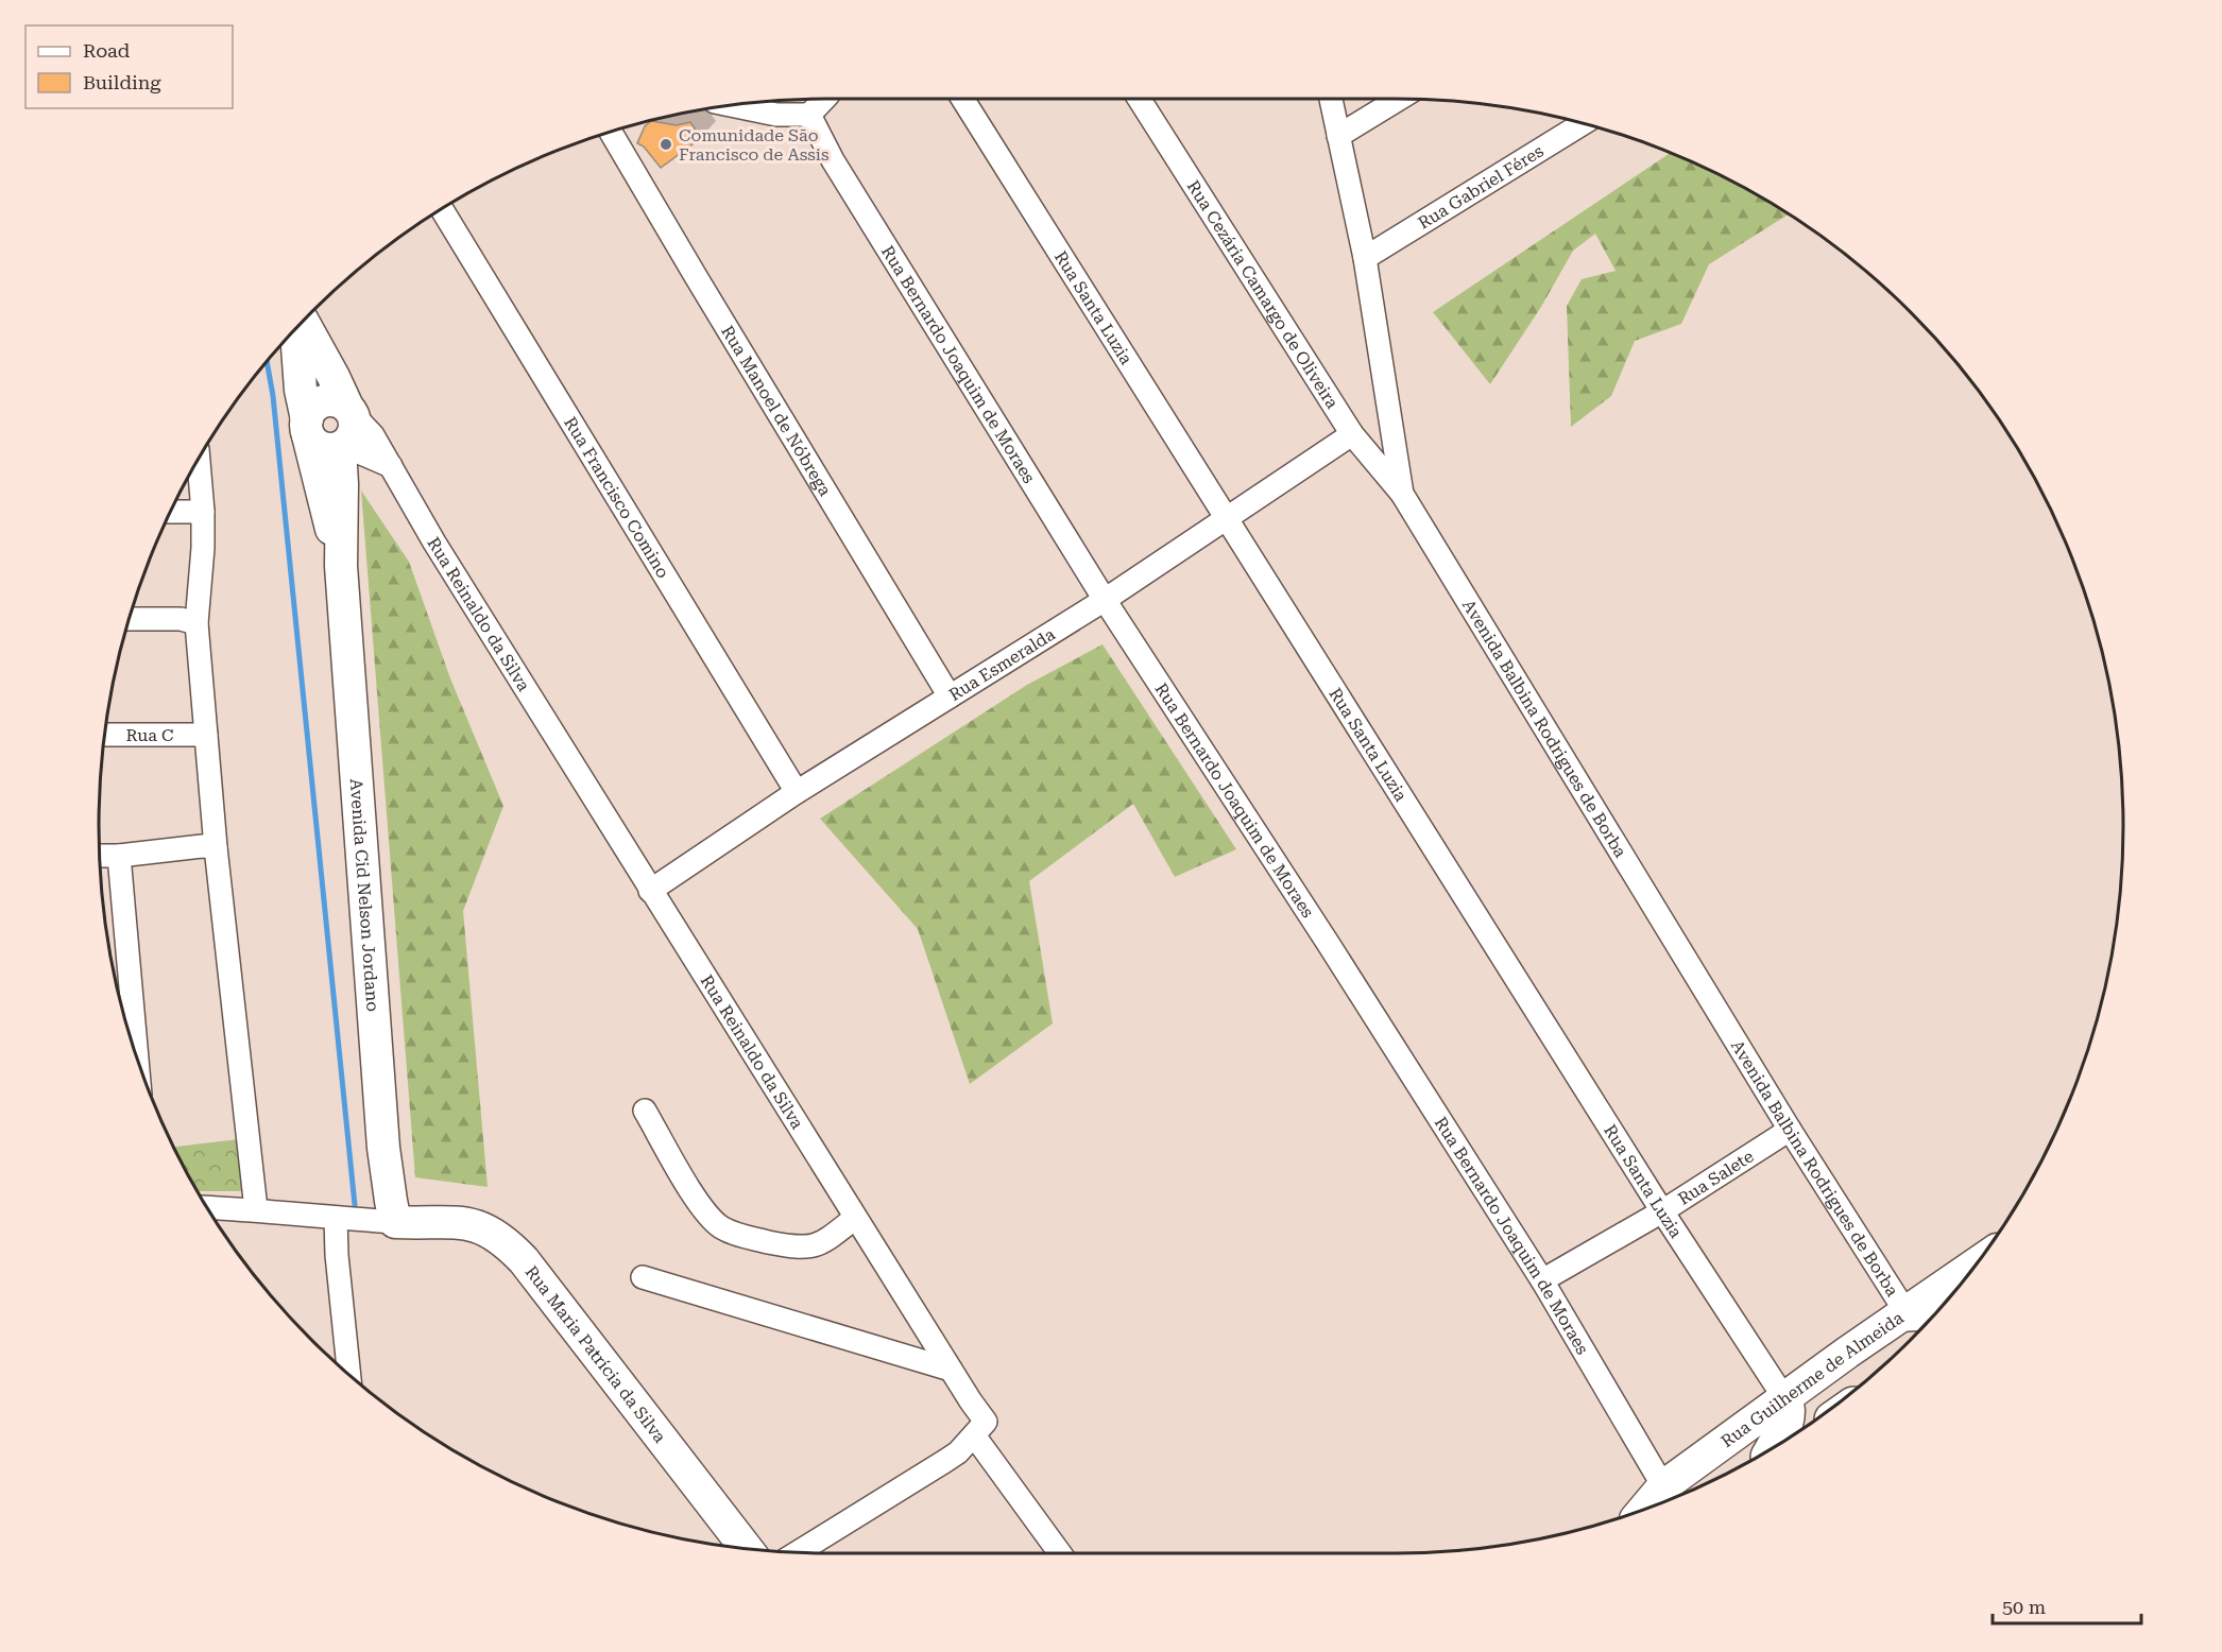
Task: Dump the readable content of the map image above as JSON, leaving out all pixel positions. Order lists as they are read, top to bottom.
{
  "streets": {
    "street": [
      "Rua Gabriel Féres",
      "Rua Cezária Camargo de Oliveira",
      "Rua Santa Luzia",
      "Rua Bernardo Joaquim de Moraes",
      "Rua Manoel de Nóbrega",
      "Rua Francisco Comino",
      "Rua Reinaldo da Silva",
      "Rua Esmeralda",
      "Avenida Balbina Rodrigues de Borba",
      "Rua C",
      "Avenida Cid Nelson Jordano",
      "Rua Salete",
      "Rua Maria Patrícia da Silva",
      "Rua Guilherme de Almeida"
    ]
  },
  "crossings": [
    ["Rua Gabriel Féres", "Avenida Balbina Rodrigues de Borba"],
    ["Rua Cezária Camargo de Oliveira", "Rua Esmeralda"],
    ["Rua Cezária Camargo de Oliveira", "Avenida Balbina Rodrigues de Borba"],
    ["Rua Santa Luzia", "Rua Esmeralda"],
    ["Rua Santa Luzia", "Rua Salete"],
    ["Rua Santa Luzia", "Rua Guilherme de Almeida"],
    ["Rua Bernardo Joaquim de Moraes", "Rua Esmeralda"],
    ["Rua Bernardo Joaquim de Moraes", "Rua Salete"],
    ["Rua Bernardo Joaquim de Moraes", "Rua Guilherme de Almeida"],
    ["Rua Manoel de Nóbrega", "Rua Esmeralda"],
    ["Rua Francisco Comino", "Rua Esmeralda"],
    ["Rua Reinaldo da Silva", "Rua Esmeralda"],
    ["Rua Reinaldo da Silva", "Avenida Cid Nelson Jordano"],
    ["Avenida Balbina Rodrigues de Borba", "Rua Salete"],
    ["Avenida Balbina Rodrigues de Borba", "Rua Guilherme de Almeida"],
    ["Avenida Cid Nelson Jordano", "Rua Maria Patrícia da Silva"]
  ],
  "places": ["Comunidade São Francisco de Assis"],
  "legend": ["Road", "Building"],
  "scale_bar": "50 m"
}
